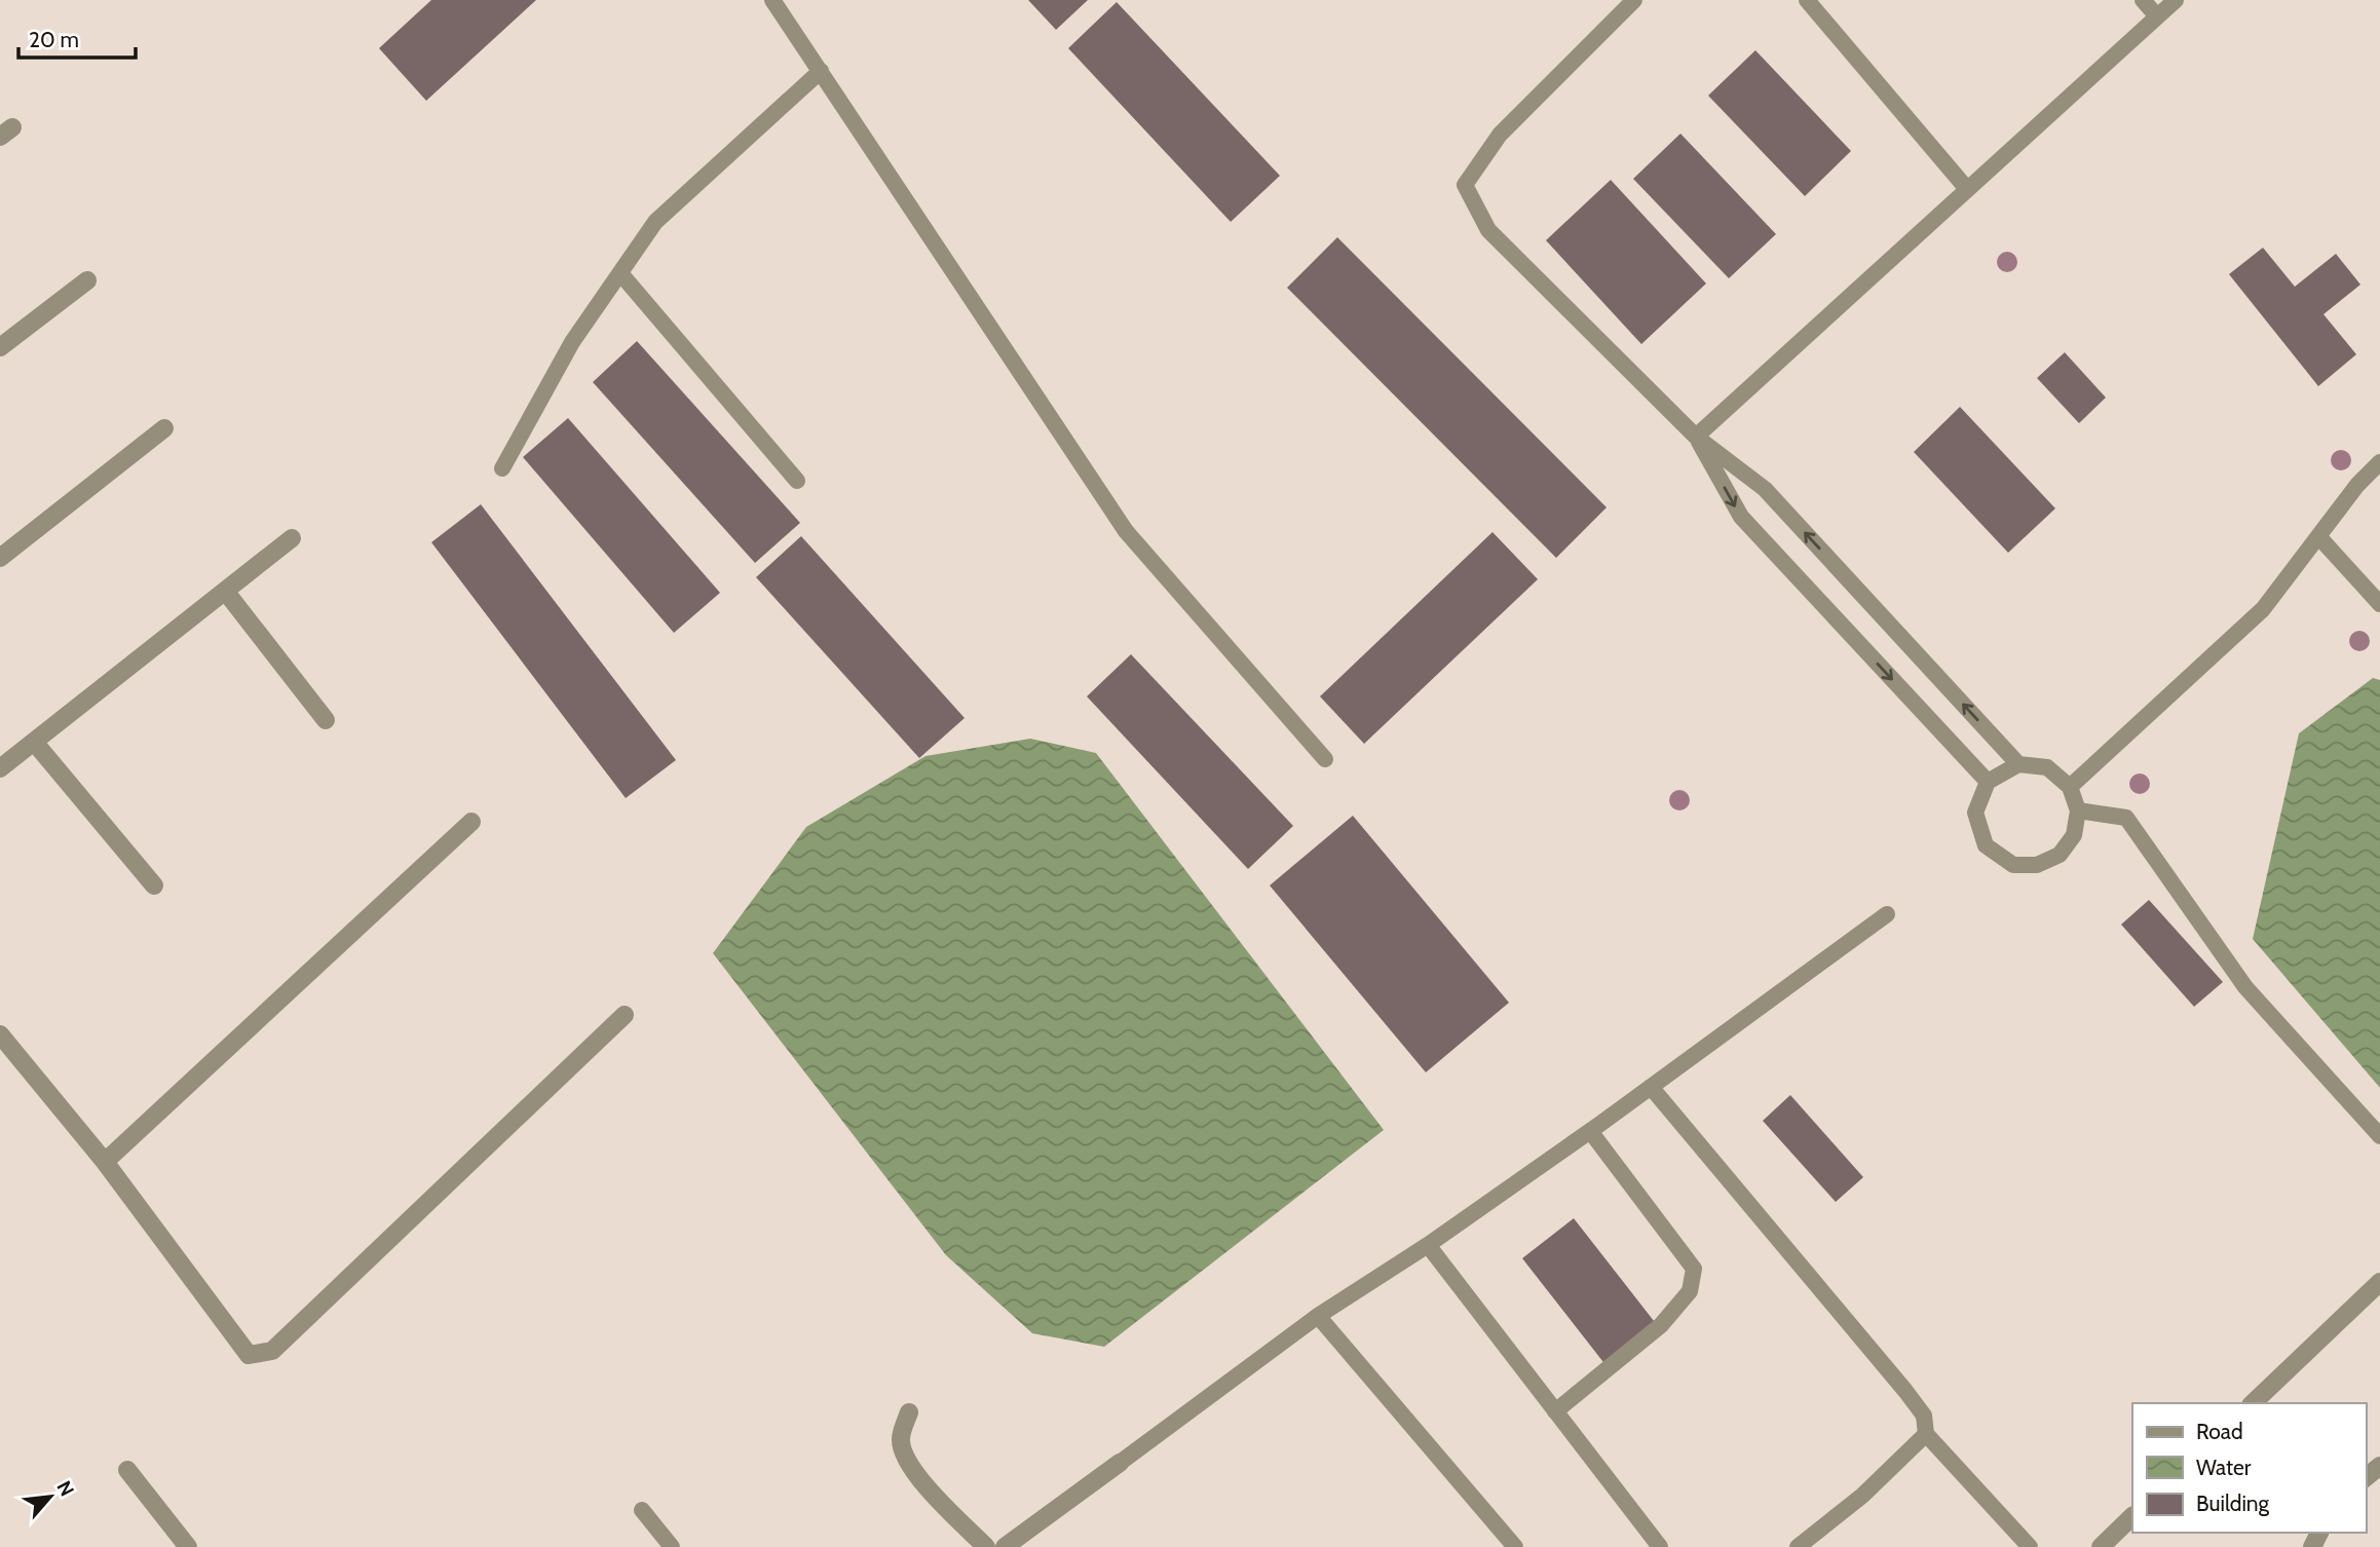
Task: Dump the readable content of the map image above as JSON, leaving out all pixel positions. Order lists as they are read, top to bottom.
{
  "legend": ["Road", "Water", "Building"],
  "scale_bar": "20 m",
  "north": "top right"
}
